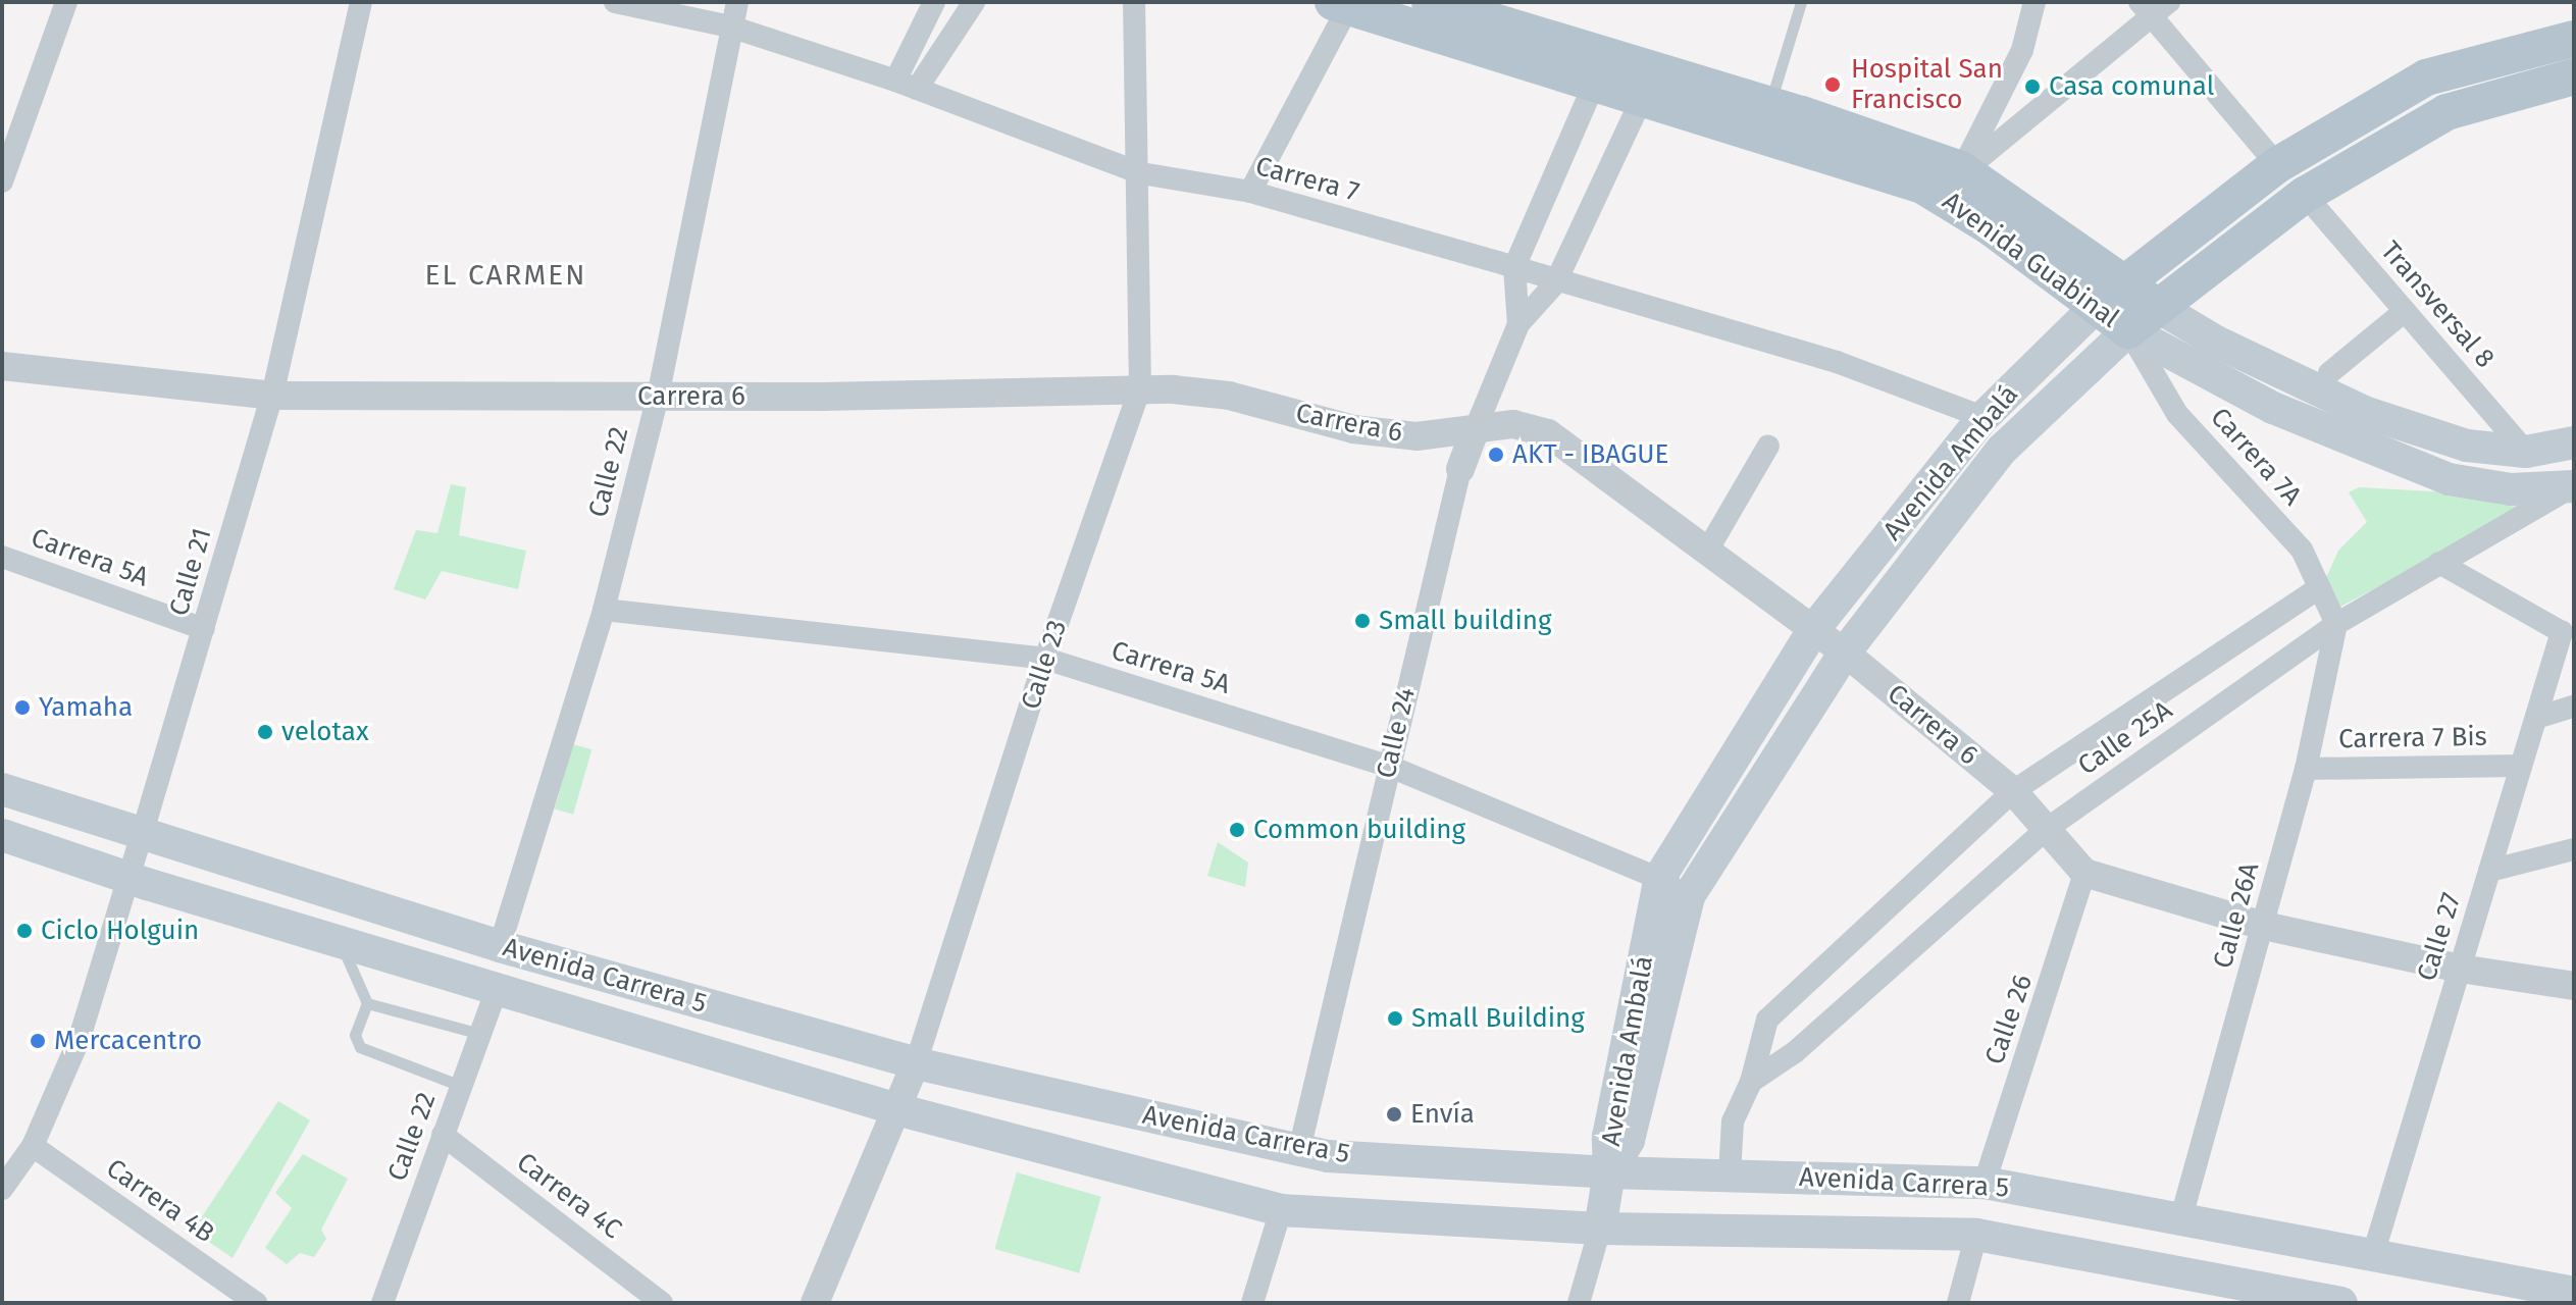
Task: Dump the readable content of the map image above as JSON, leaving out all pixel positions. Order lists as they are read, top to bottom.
{
  "streets": {
    "main road": ["Avenida Guabinal", "Avenida Ambalá", "Avenida Carrera 5"],
    "street": [
      "Carrera 7",
      "Transversal 8",
      "Carrera 6",
      "Carrera 7A",
      "Calle 22",
      "Carrera 5A",
      "Calle 21",
      "Calle 23",
      "Calle 24",
      "Calle 25A",
      "Carrera 7 Bis",
      "Calle 26A",
      "Calle 27",
      "Calle 26",
      "Carrera 4C",
      "Carrera 4B"
    ]
  },
  "crossings": [
    ["Carrera 7", "Avenida Ambalá"],
    ["Carrera 7", "Calle 22"],
    ["Carrera 7", "Calle 23"],
    ["Carrera 7", "Calle 24"],
    ["Avenida Guabinal", "Transversal 8"],
    ["Avenida Guabinal", "Carrera 7A"],
    ["Avenida Guabinal", "Avenida Ambalá"],
    ["Avenida Guabinal", "Calle 24"],
    ["Avenida Guabinal", "Calle 25A"],
    ["Transversal 8", "Avenida Ambalá"],
    ["Carrera 6", "Avenida Ambalá"],
    ["Carrera 6", "Calle 22"],
    ["Carrera 6", "Calle 21"],
    ["Carrera 6", "Calle 23"],
    ["Carrera 6", "Calle 24"],
    ["Carrera 6", "Calle 25A"],
    ["Carrera 6", "Calle 26"],
    ["Carrera 7A", "Avenida Ambalá"],
    ["Carrera 7A", "Calle 25A"],
    ["Carrera 7A", "Calle 26A"],
    ["Avenida Ambalá", "Carrera 5A"],
    ["Avenida Ambalá", "Avenida Carrera 5"],
    ["Calle 22", "Carrera 5A"],
    ["Calle 22", "Avenida Carrera 5"],
    ["Calle 22", "Carrera 4C"],
    ["Carrera 5A", "Calle 21"],
    ["Carrera 5A", "Calle 23"],
    ["Carrera 5A", "Calle 24"],
    ["Calle 21", "Avenida Carrera 5"],
    ["Calle 21", "Carrera 4B"],
    ["Calle 23", "Avenida Carrera 5"],
    ["Calle 24", "Avenida Carrera 5"],
    ["Calle 25A", "Calle 26A"],
    ["Calle 25A", "Calle 27"],
    ["Calle 25A", "Avenida Carrera 5"],
    ["Carrera 7 Bis", "Calle 26A"],
    ["Carrera 7 Bis", "Calle 27"],
    ["Calle 26A", "Avenida Carrera 5"],
    ["Calle 27", "Avenida Carrera 5"],
    ["Avenida Carrera 5", "Calle 26"]
  ],
  "districts": ["EL CARMEN"],
  "places": [
    "Hospital San Francisco",
    "Casa comunal",
    "AKT - IBAGUE",
    "Small building",
    "Yamaha",
    "velotax",
    "Common building",
    "Ciclo Holguin",
    "Small Building",
    "Mercacentro",
    "Envía"
  ]
}
